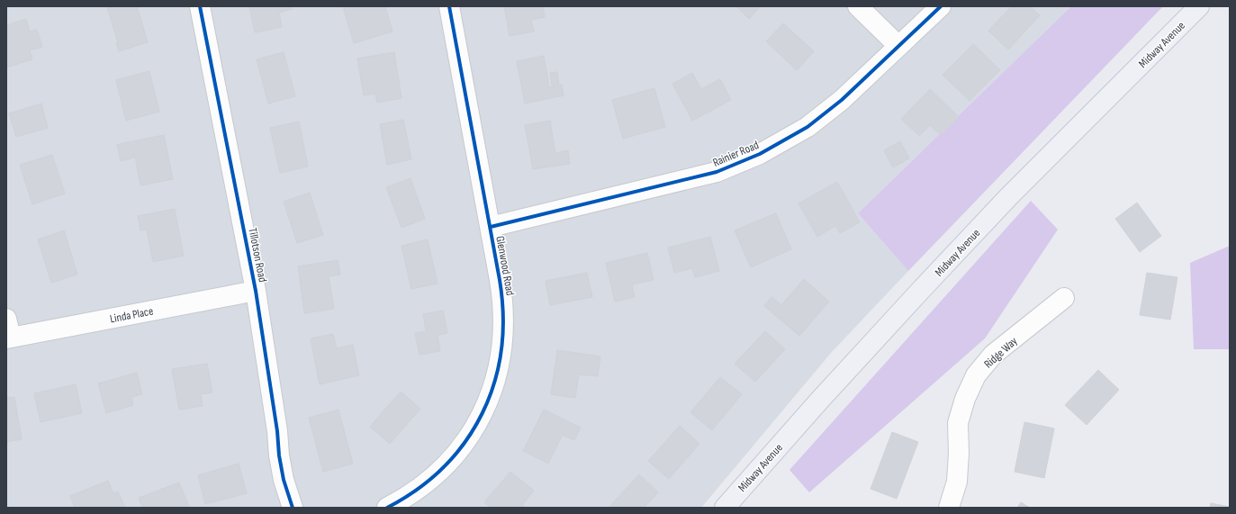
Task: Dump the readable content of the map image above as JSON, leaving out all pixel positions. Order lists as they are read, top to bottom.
{
  "streets": {
    "main road": ["Midway Avenue"],
    "street": [
      "Rainier Road",
      "Tillotson Road",
      "Glenwood Road",
      "Linda Place",
      "Ridge Way"
    ]
  },
  "crossings": [
    ["Rainier Road", "Glenwood Road"],
    ["Tillotson Road", "Linda Place"]
  ]
}
